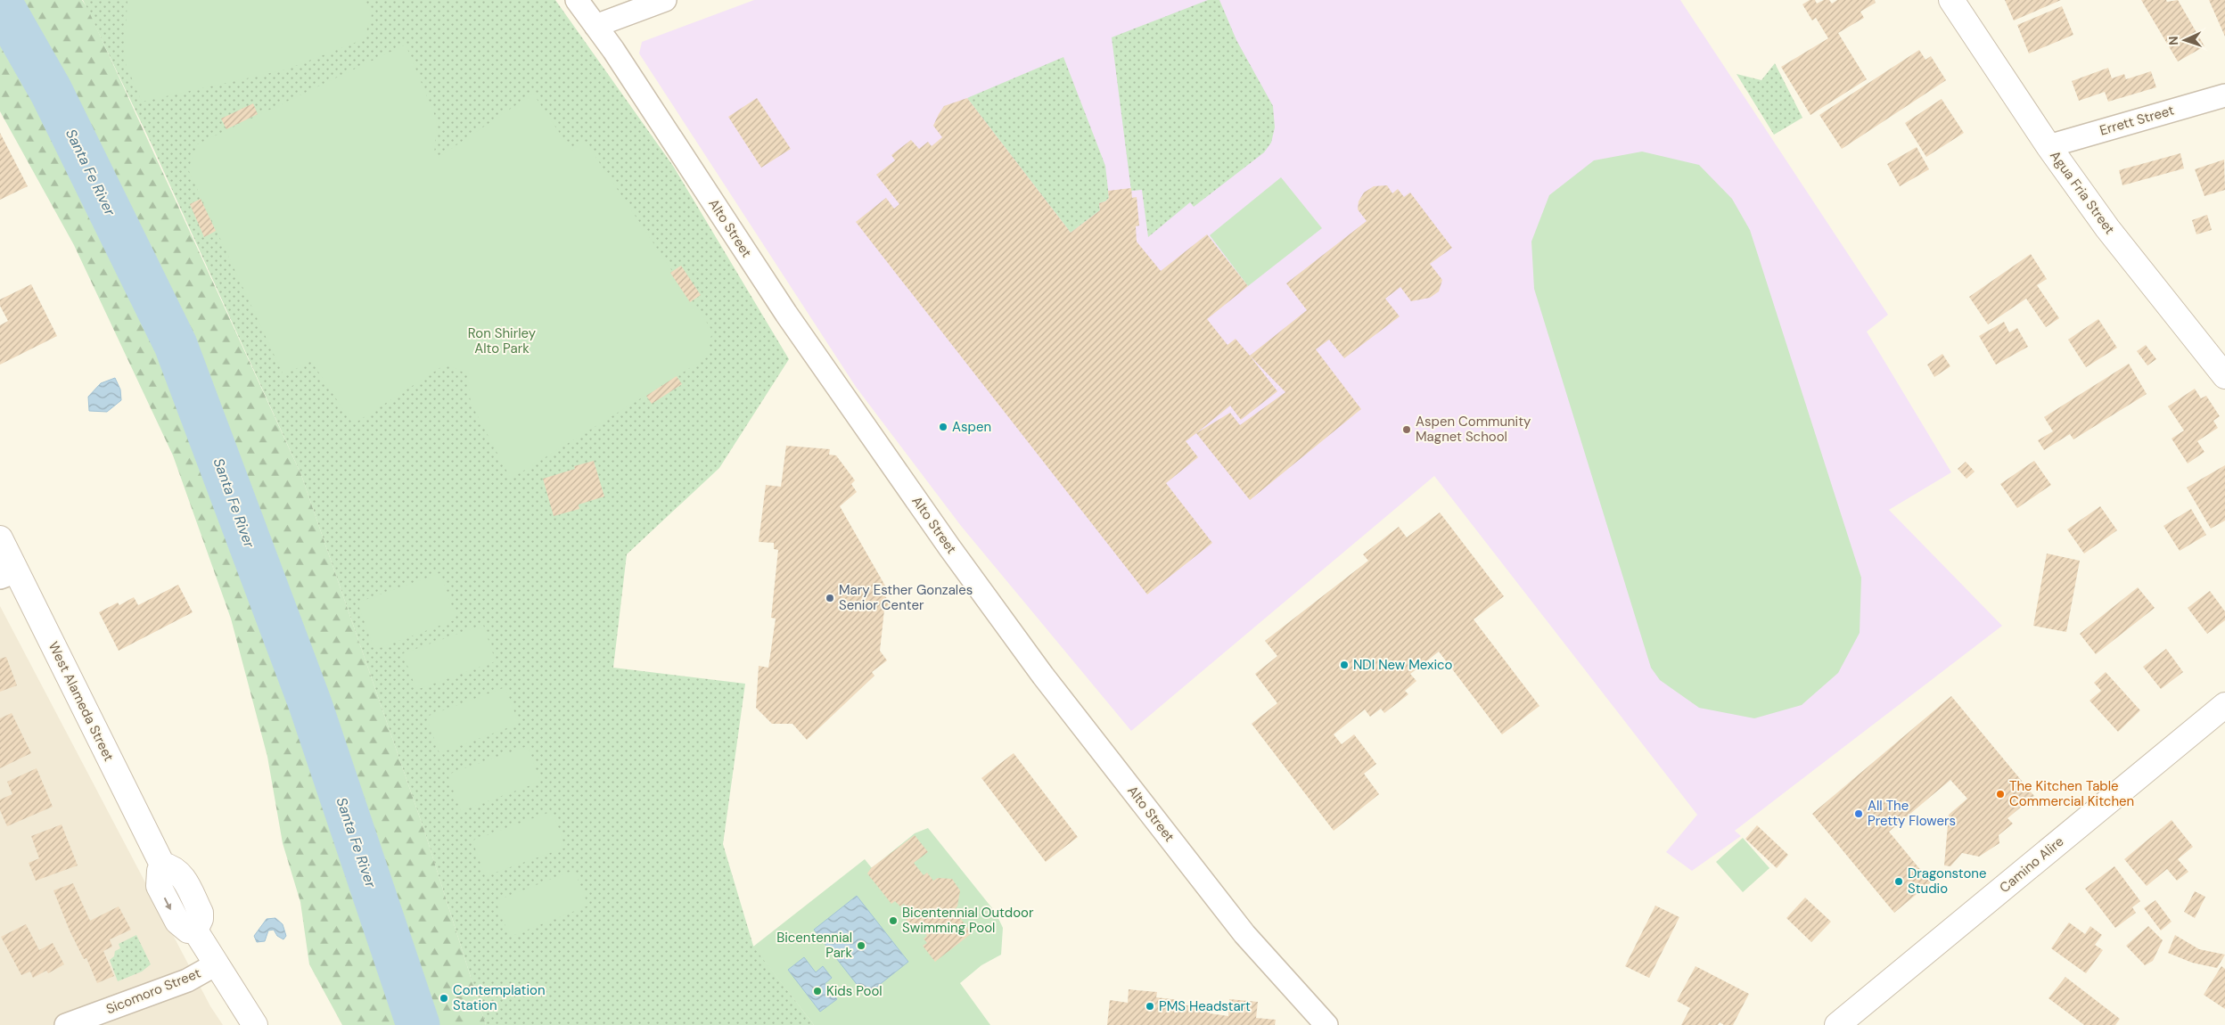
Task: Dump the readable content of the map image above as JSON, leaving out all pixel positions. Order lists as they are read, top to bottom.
{
  "streets": {
    "street": [
      "Errett Street",
      "Agua Fria Street",
      "Alto Street",
      "West Alameda Street",
      "Camino Alire",
      "Sicomoro Street"
    ]
  },
  "crossings": [
    ["Errett Street", "Agua Fria Street"],
    ["West Alameda Street", "Sicomoro Street"]
  ],
  "water": ["Santa Fe River"],
  "parks": ["Ron Shirley Alto Park"],
  "places": [
    "Aspen",
    "Aspen Community Magnet School",
    "Mary Esther Gonzales Senior Center",
    "NDI New Mexico",
    "The Kitchen Table Commercial Kitchen",
    "All The Pretty Flowers",
    "Dragonstone Studio",
    "Bicentennial Outdoor Swimming Pool",
    "Bicentennial Park",
    "Kids Pool",
    "Contemplation Station",
    "PMS Headstart"
  ],
  "north": "left"
}
